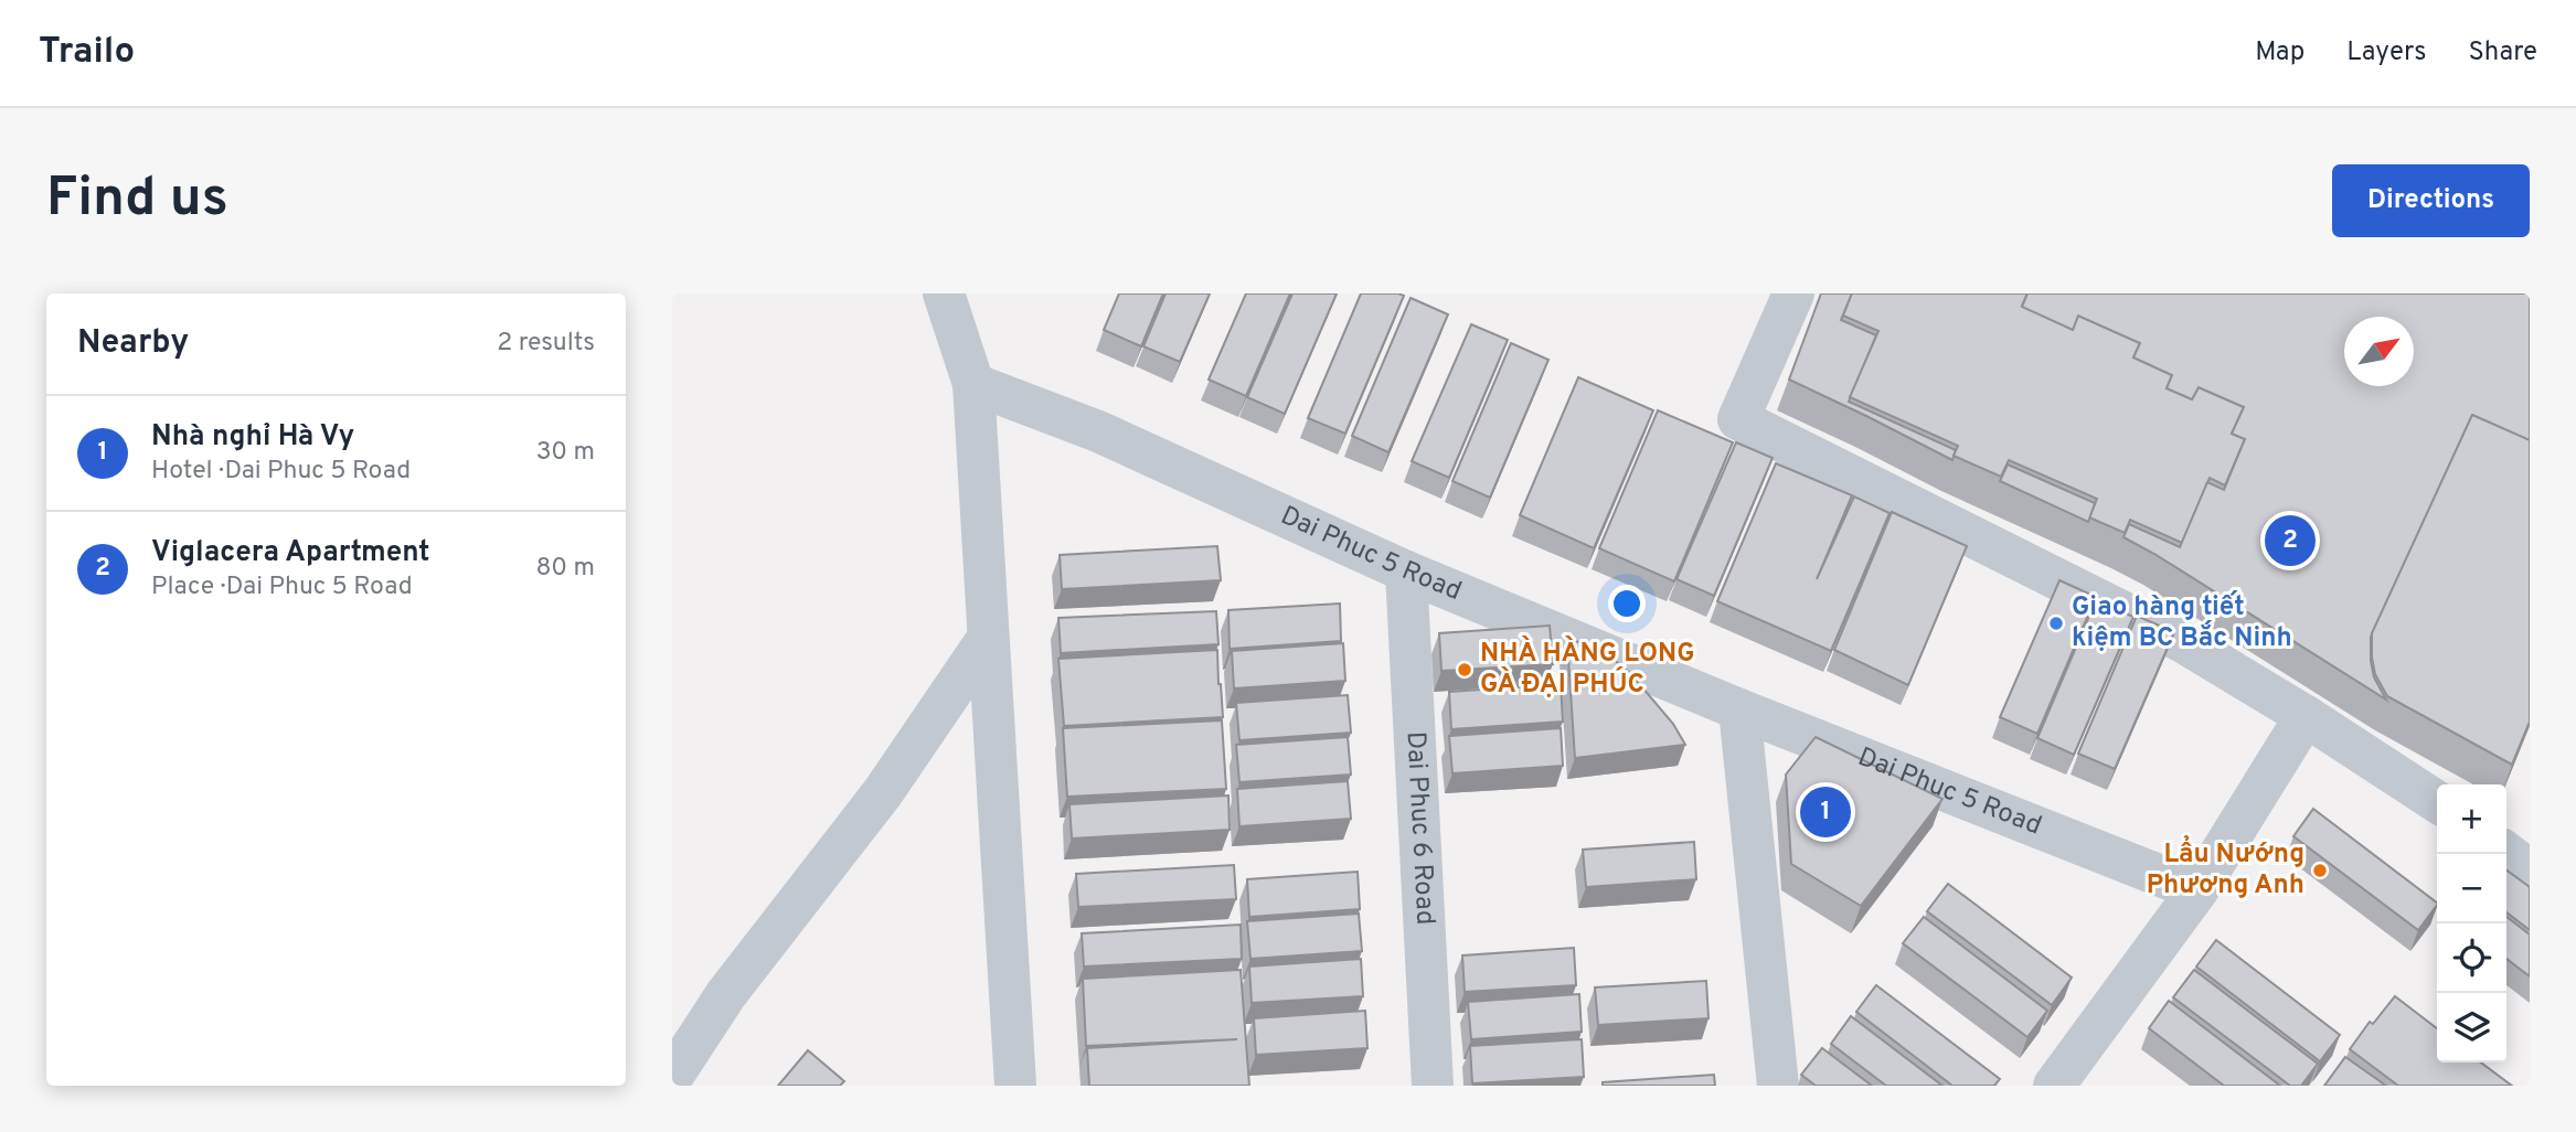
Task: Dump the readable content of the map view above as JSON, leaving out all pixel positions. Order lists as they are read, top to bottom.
{
  "streets": {
    "street": ["Dai Phuc 5 Road", "Dai Phuc 6 Road"]
  },
  "crossings": [
    ["Dai Phuc 5 Road", "Dai Phuc 6 Road"]
  ],
  "places": ["Giao hàng tiết kiệm BC Bắc Ninh", "NHÀ HÀNG LONG GÀ ĐẠI PHÚC", "Lẩu Nướng Phương Anh"],
  "north": "top right",
  "page": {
    "header": "Trailo",
    "nav": ["Map", "Layers", "Share"],
    "buttons": "Directions",
    "title": "Find us",
    "heading": ["Nearby", "2 results"],
    "list": [
      {
        "mark": "1",
        "name": "Nhà nghỉ Hà Vy",
        "note": "Hotel · Dai Phuc 5 Road",
        "value": "30 m"
      },
      {
        "mark": "2",
        "name": "Viglacera Apartment",
        "note": "Place · Dai Phuc 5 Road",
        "value": "80 m"
      }
    ],
    "pins": ["2", "1"],
    "map_buttons": ["+", "−"]
  }
}
